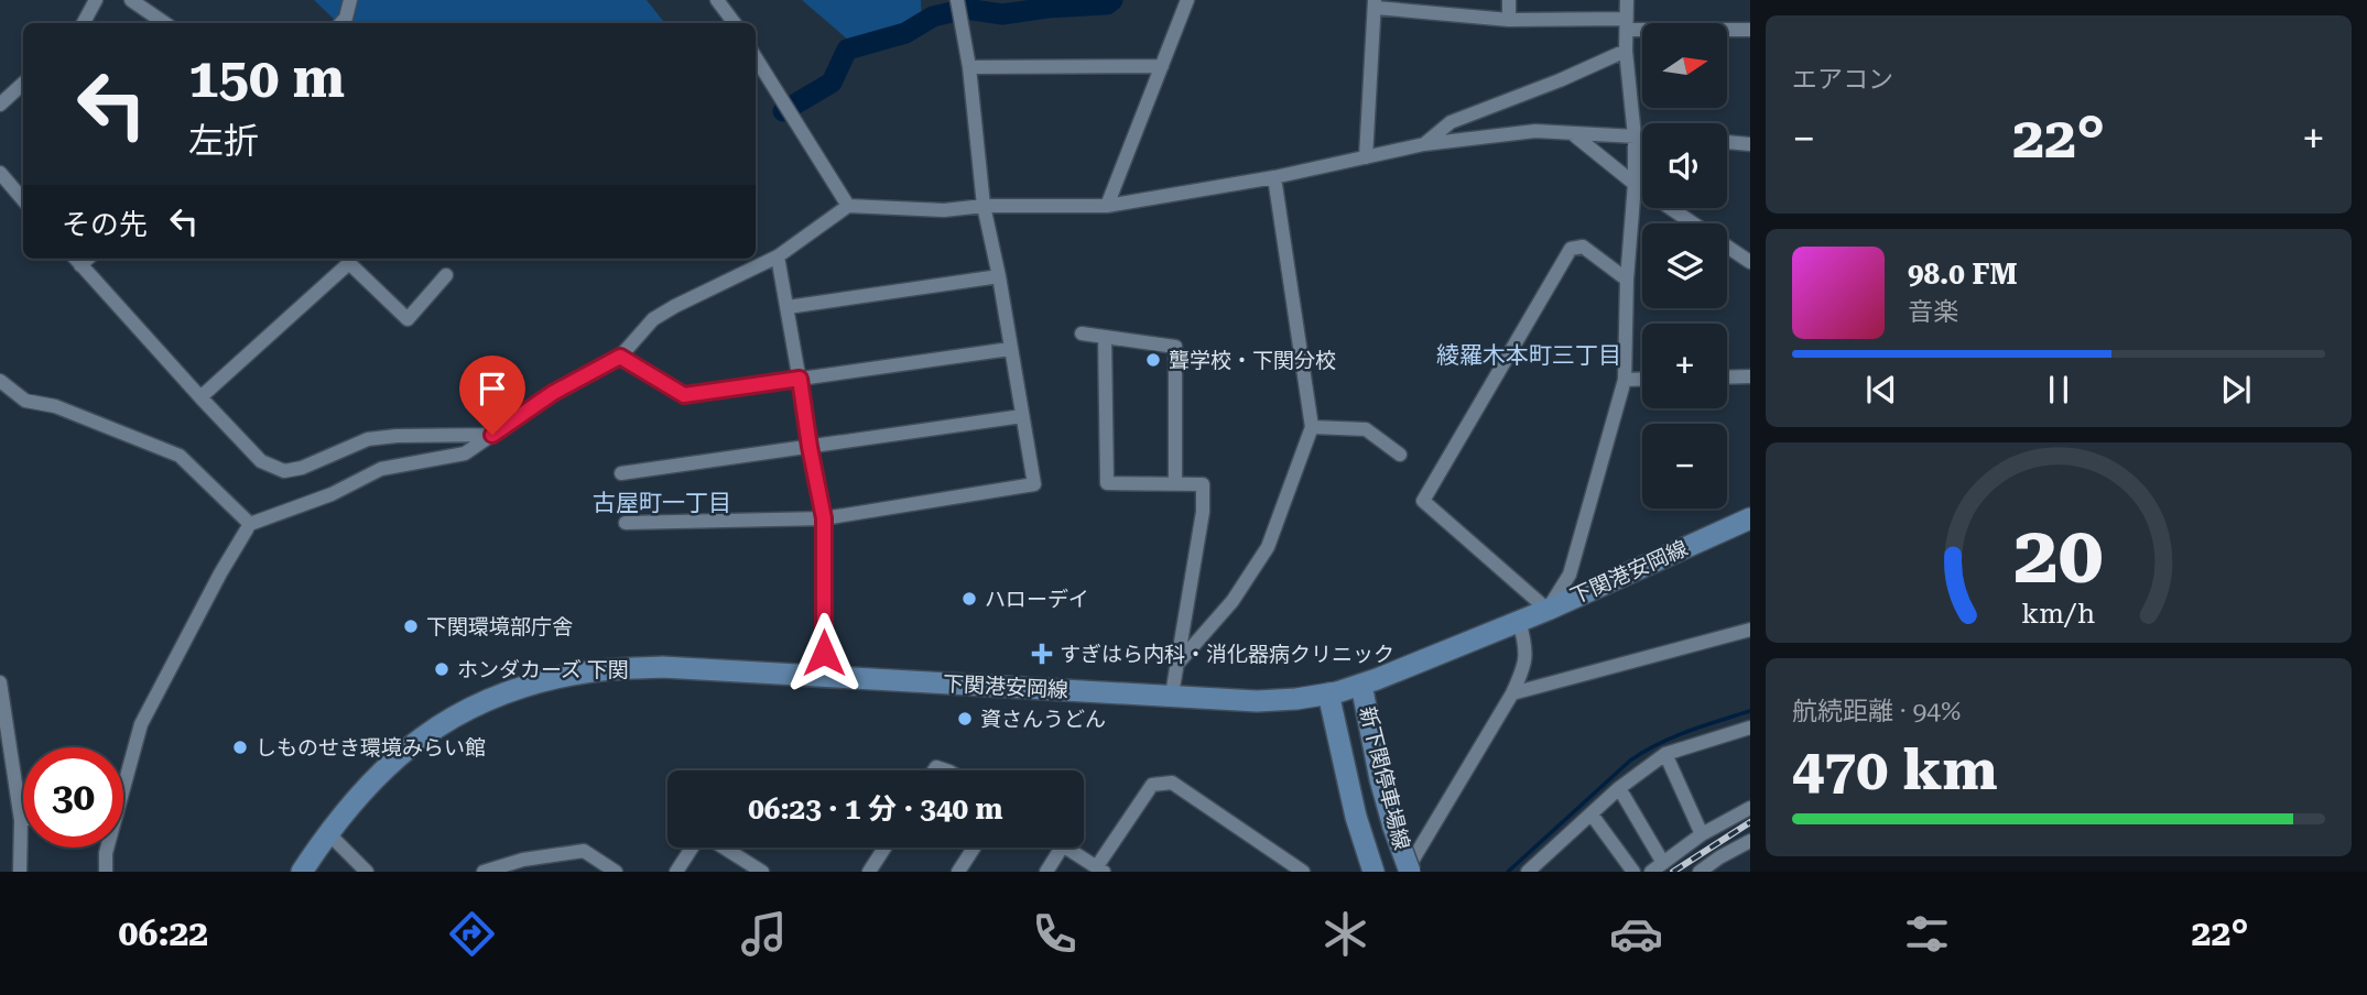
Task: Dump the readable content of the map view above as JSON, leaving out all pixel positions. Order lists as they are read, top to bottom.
{
  "streets": {
    "main road": ["下関港安岡線", "新下関停車場線"]
  },
  "crossings": [
    ["下関港安岡線", "新下関停車場線"]
  ],
  "districts": ["綾羅木本町三丁目", "古屋町一丁目"],
  "places": {
    "other": [
      "聾学校・下関分校",
      "ハローデイ",
      "下関環境部庁舎",
      "ホンダカーズ 下関",
      "資さんうどん",
      "しものせき環境みらい館"
    ],
    "health": ["すぎはら内科・消化器病クリニック"]
  },
  "north": "right",
  "page": {
    "tile": [
      "エアコン",
      ["航続距離 · 94%", "470 km"]
    ],
    "map_buttons": ["+", "−"],
    "turn": ["150 m", "左折"],
    "heat": ["−", "22°", "+"],
    "then": "その先",
    "song": ["98.0 FM", "音楽"],
    "limit": "30",
    "trip": "06:23 · 1 分 · 340 m",
    "tabs": ["06:22", "22°"],
    "gauge": ["20", "km/h"]
  }
}
